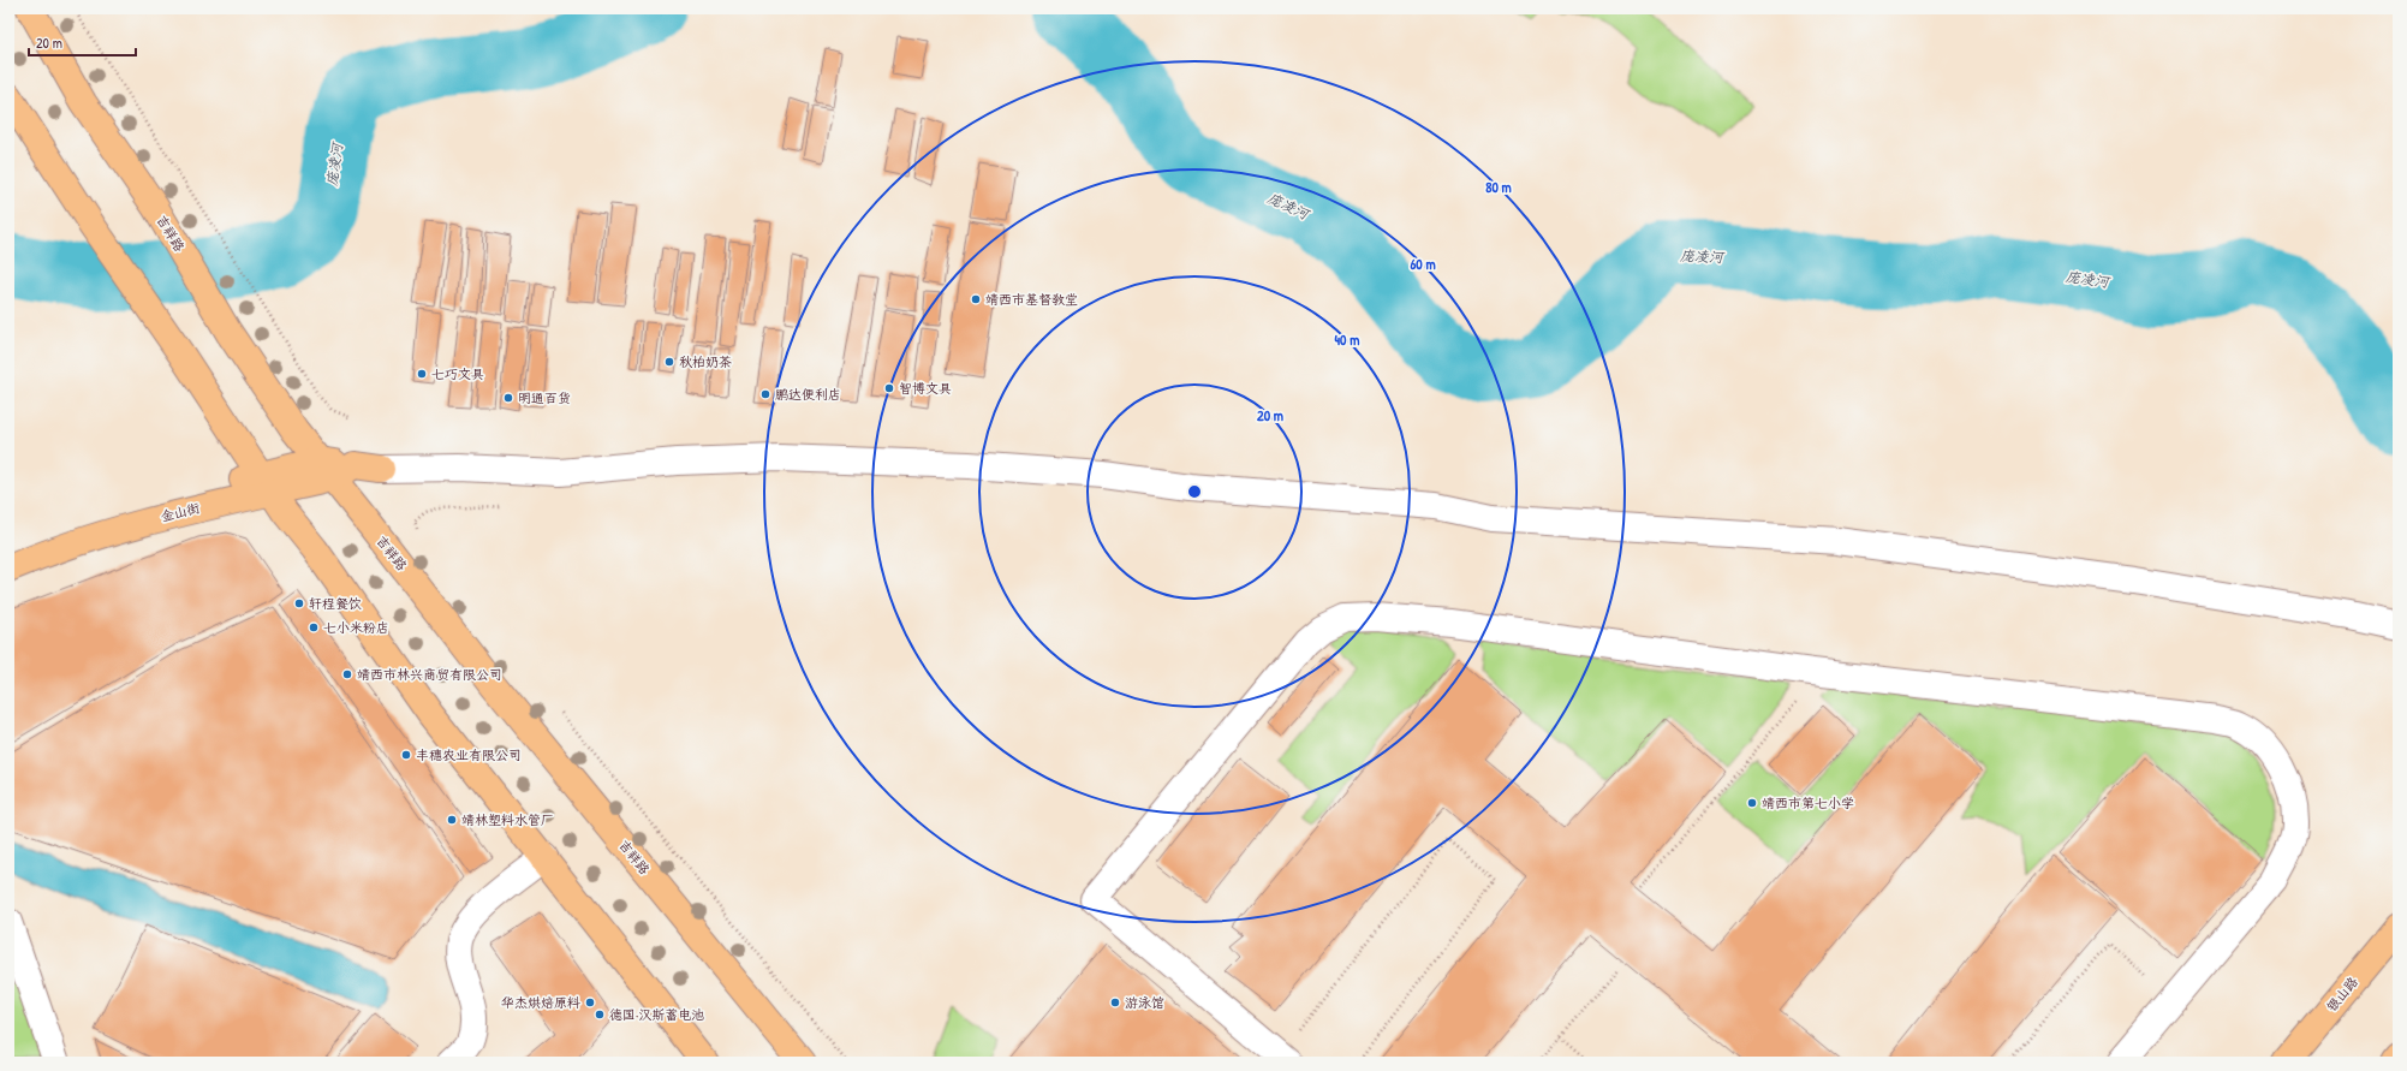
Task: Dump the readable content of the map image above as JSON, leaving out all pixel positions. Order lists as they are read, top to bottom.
{
  "streets": {
    "main road": ["吉祥路", "金山街", "银山路"]
  },
  "crossings": [
    ["吉祥路", "金山街"]
  ],
  "water": ["庞凌河"],
  "places": [
    "靖西市基督教堂",
    "秋柏奶茶",
    "七巧文具",
    "智博文具",
    "鹏达便利店",
    "明通百货",
    "轩程餐饮",
    "七小米粉店",
    "靖西市林兴商贸有限公司",
    "丰穗农业有限公司",
    "靖西市第七小学",
    "靖林塑料水管厂",
    "华杰烘焙原料",
    "游泳馆",
    "德国·汉斯蓄电池"
  ],
  "scale_bar": "20 m",
  "rings": [
    "80 m",
    "60 m",
    "40 m",
    "20 m"
  ]
}
